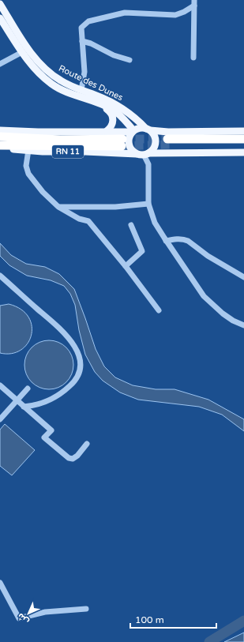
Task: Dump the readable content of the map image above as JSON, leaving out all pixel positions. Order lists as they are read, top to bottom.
{
  "streets": {
    "highway": ["RN 11"],
    "main road": ["Route des Dunes"]
  },
  "crossings": [
    ["Route des Dunes", "RN 11"]
  ],
  "scale_bar": "100 m",
  "north": "bottom left"
}
